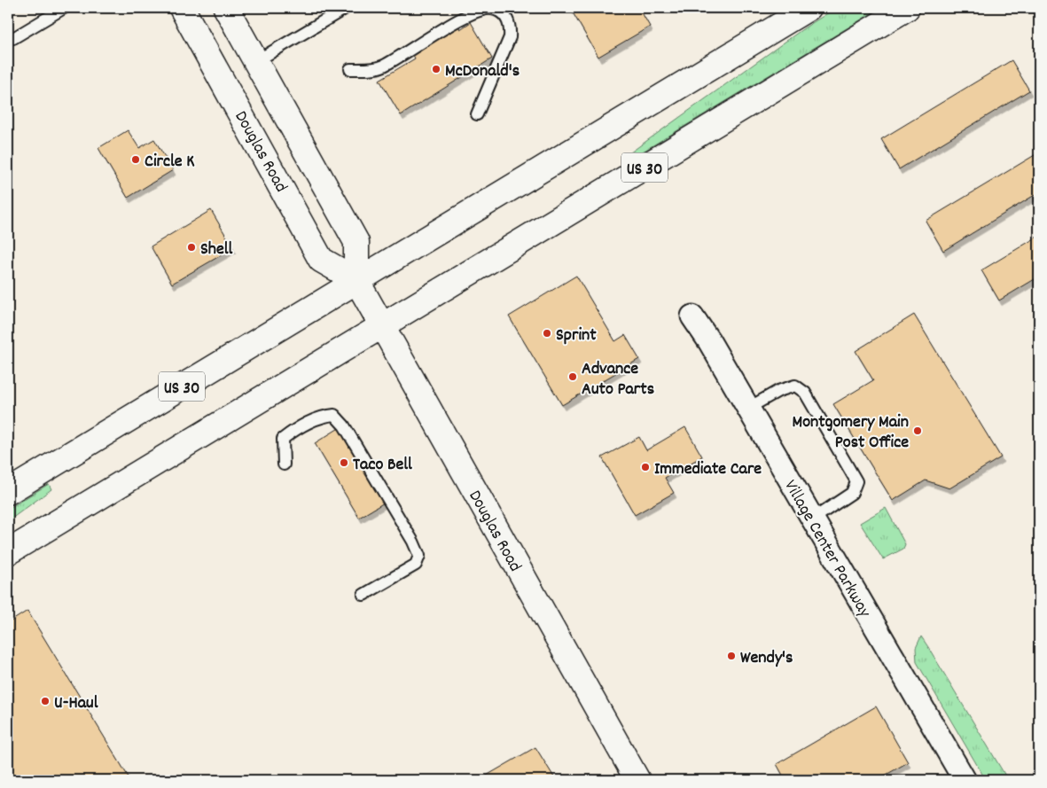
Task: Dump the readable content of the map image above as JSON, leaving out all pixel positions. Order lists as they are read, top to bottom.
{
  "streets": {
    "main road": ["Douglas Road", "US 30"],
    "street": ["Village Center Parkway"]
  },
  "crossings": [
    ["Douglas Road", "US 30"]
  ],
  "places": [
    "McDonald's",
    "Circle K",
    "Shell",
    "Sprint",
    "Advance Auto Parts",
    "Montgomery Main Post Office",
    "Taco Bell",
    "Immediate Care",
    "Wendy's",
    "U-Haul"
  ]
}
